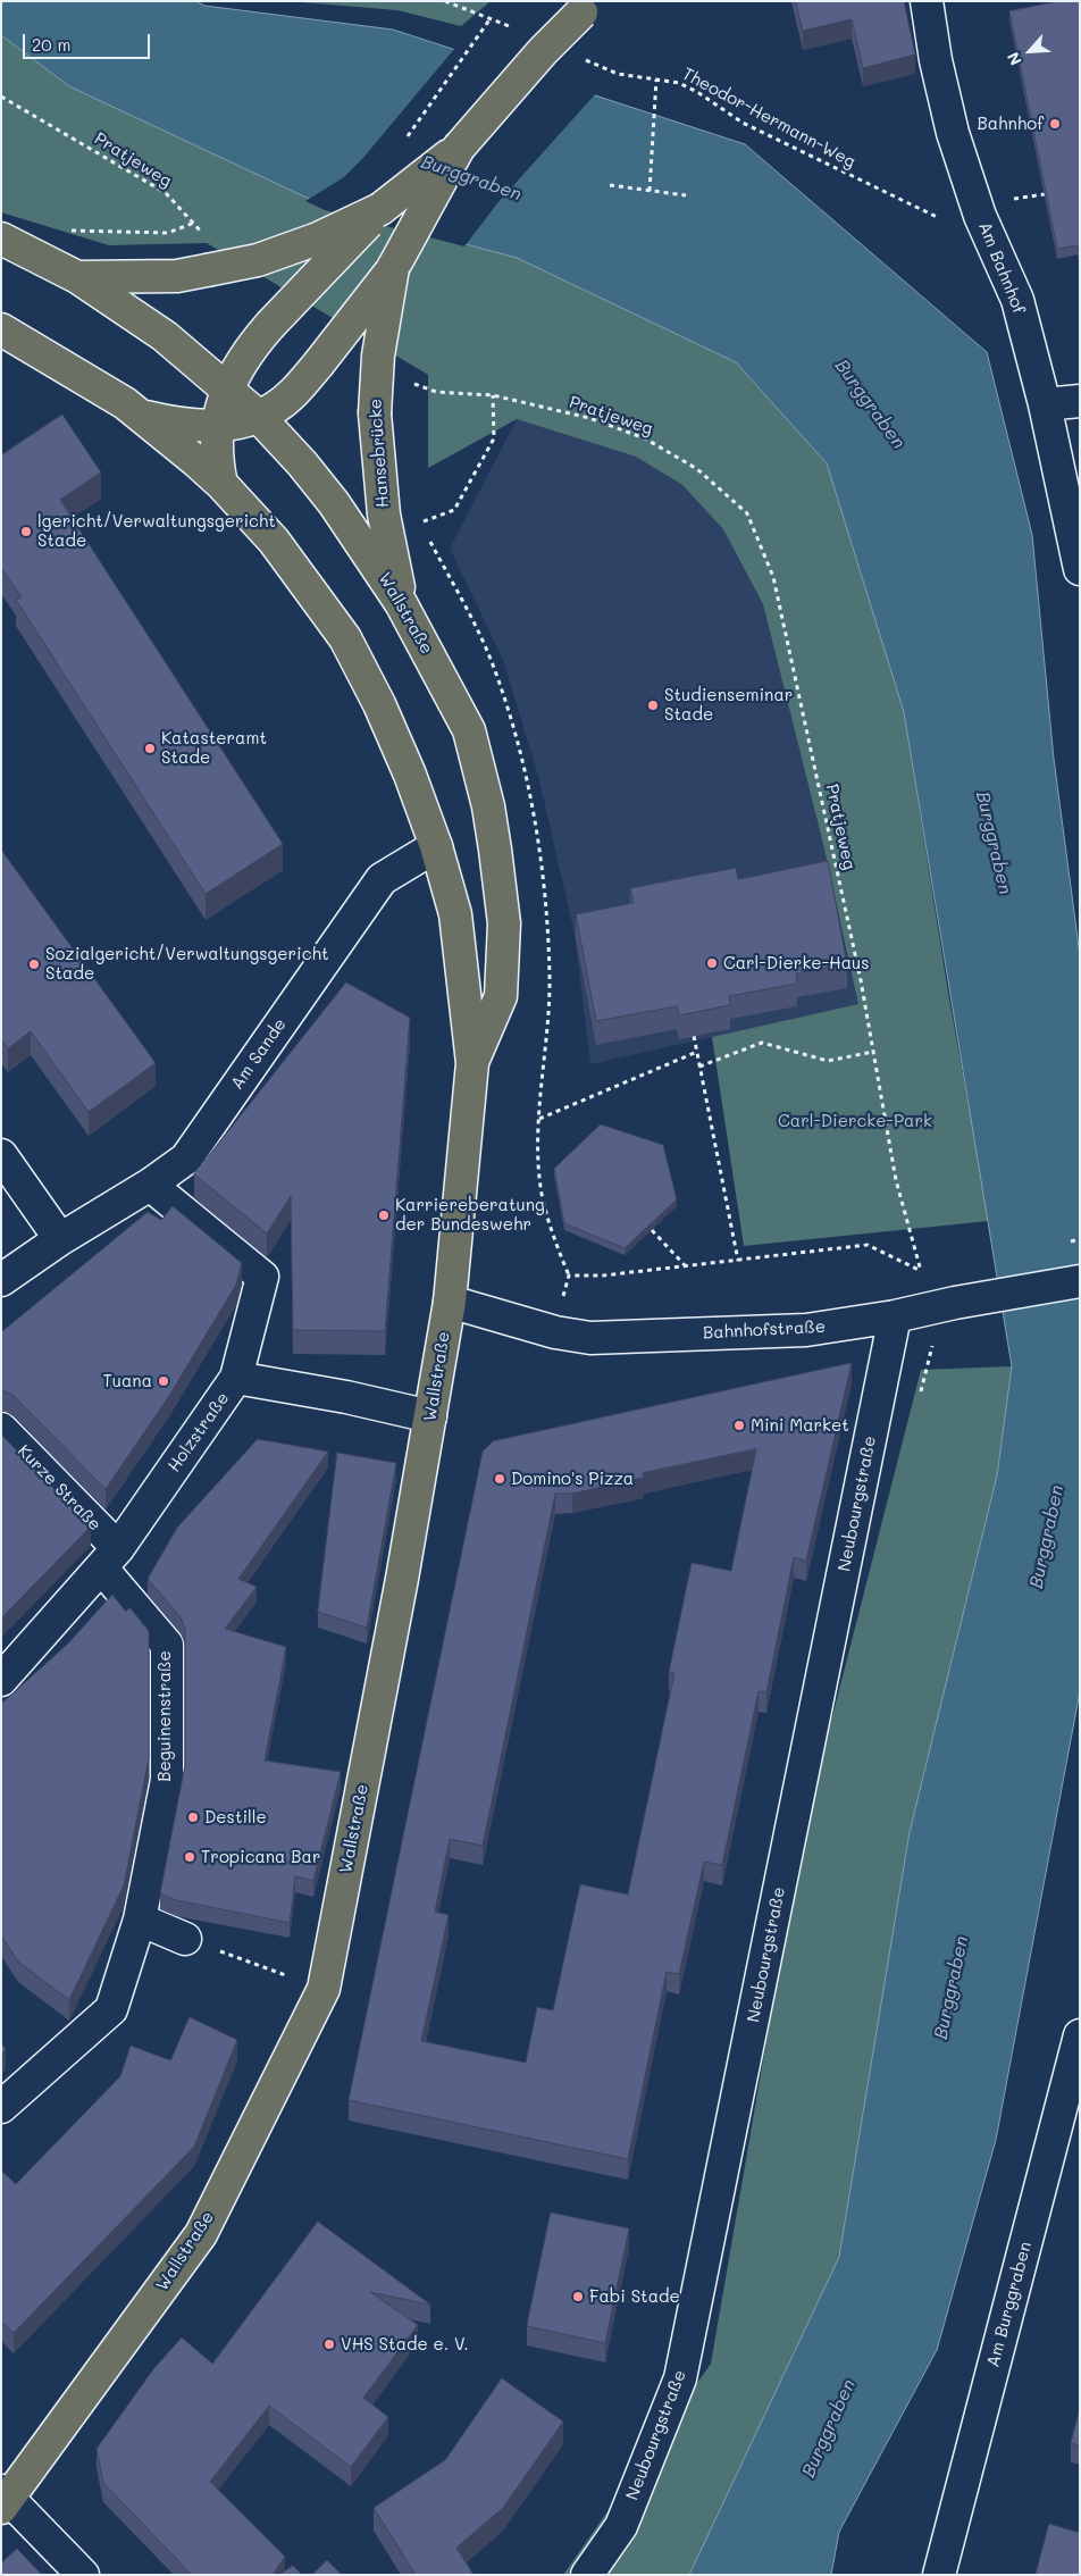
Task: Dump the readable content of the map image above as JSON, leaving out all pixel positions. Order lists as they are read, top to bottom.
{
  "streets": {
    "main road": ["Hansebrücke", "Wallstraße"],
    "street": [
      "Am Bahnhof",
      "Am Sande",
      "Bahnhofstraße",
      "Holzstraße",
      "Kurze Straße",
      "Neubourgstraße",
      "Beguinenstraße",
      "Am Burggraben"
    ],
    "path": ["Theodor-Hermann-Weg", "Pratjeweg"]
  },
  "crossings": [
    ["Theodor-Hermann-Weg", "Am Bahnhof"],
    ["Hansebrücke", "Wallstraße"],
    ["Wallstraße", "Am Sande"],
    ["Wallstraße", "Bahnhofstraße"],
    ["Am Sande", "Holzstraße"],
    ["Bahnhofstraße", "Neubourgstraße"],
    ["Holzstraße", "Kurze Straße"],
    ["Holzstraße", "Beguinenstraße"],
    ["Kurze Straße", "Beguinenstraße"]
  ],
  "water": ["Burggraben"],
  "parks": ["Carl-Diercke-Park"],
  "places": [
    "Bahnhof",
    "lgericht/Verwaltungsgericht Stade",
    "Studienseminar Stade",
    "Katasteramt Stade",
    "Carl-Dierke-Haus",
    "Sozialgericht/Verwaltungsgericht Stade",
    "Karriereberatung der Bundeswehr",
    "Tuana",
    "Mini Market",
    "Domino's Pizza",
    "Destille",
    "Tropicana Bar",
    "Fabi Stade",
    "VHS Stade e. V."
  ],
  "scale_bar": "20 m",
  "north": "bottom left"
}
